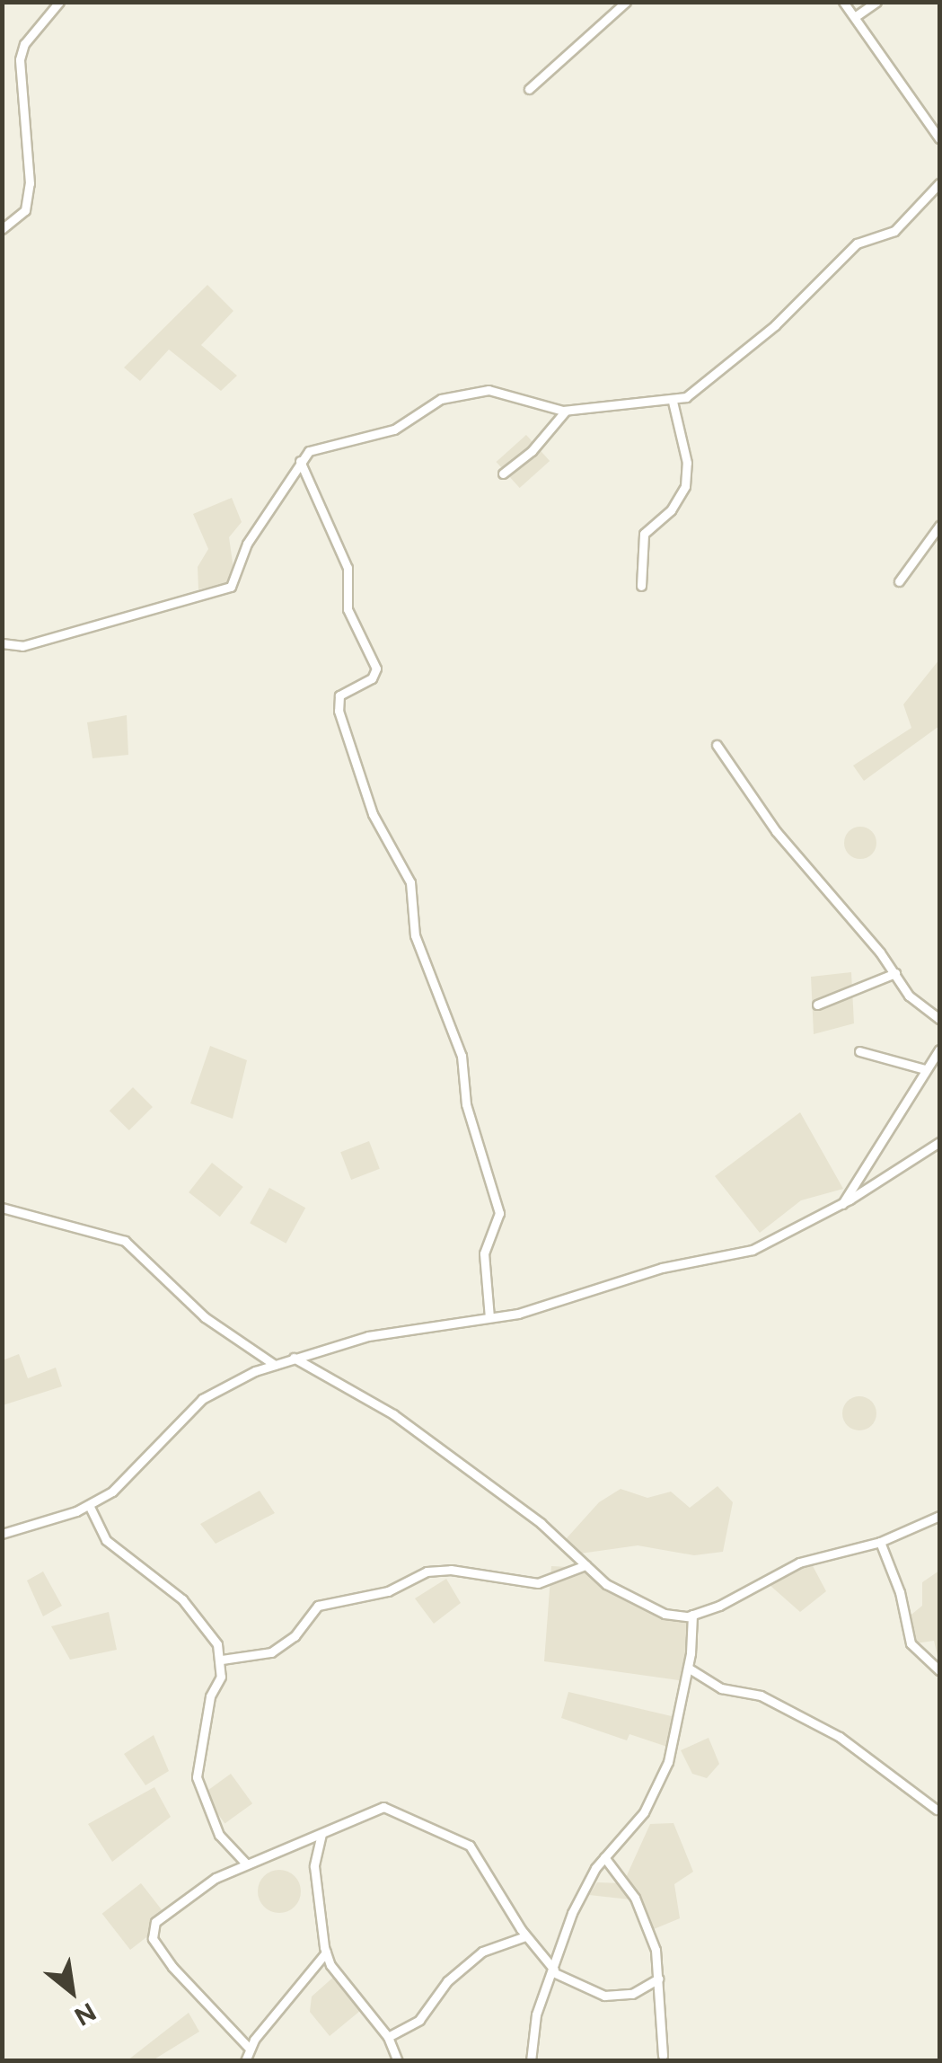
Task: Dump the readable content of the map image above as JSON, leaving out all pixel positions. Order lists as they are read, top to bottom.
{
  "north": "bottom right"
}
